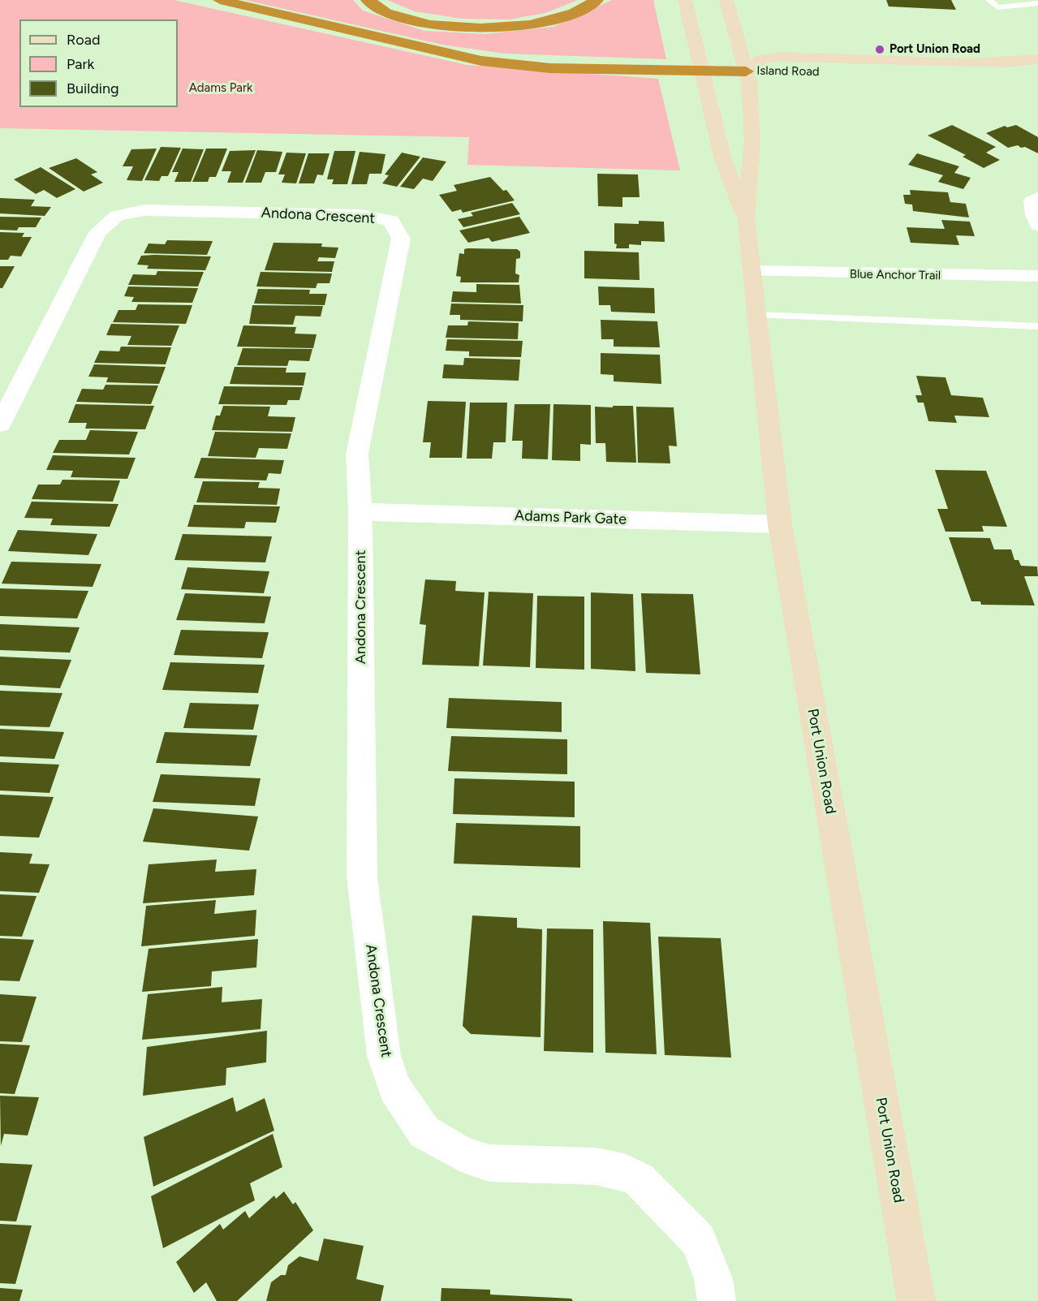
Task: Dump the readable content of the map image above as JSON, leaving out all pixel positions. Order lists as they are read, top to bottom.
{
  "streets": {
    "main road": ["Island Road", "Port Union Road"],
    "street": ["Andona Crescent", "Blue Anchor Trail", "Adams Park Gate"]
  },
  "crossings": [
    ["Island Road", "Port Union Road"],
    ["Andona Crescent", "Adams Park Gate"],
    ["Blue Anchor Trail", "Port Union Road"],
    ["Adams Park Gate", "Port Union Road"]
  ],
  "parks": ["Adams Park"],
  "places": ["Port Union Road"],
  "legend": ["Road", "Park", "Building"]
}
